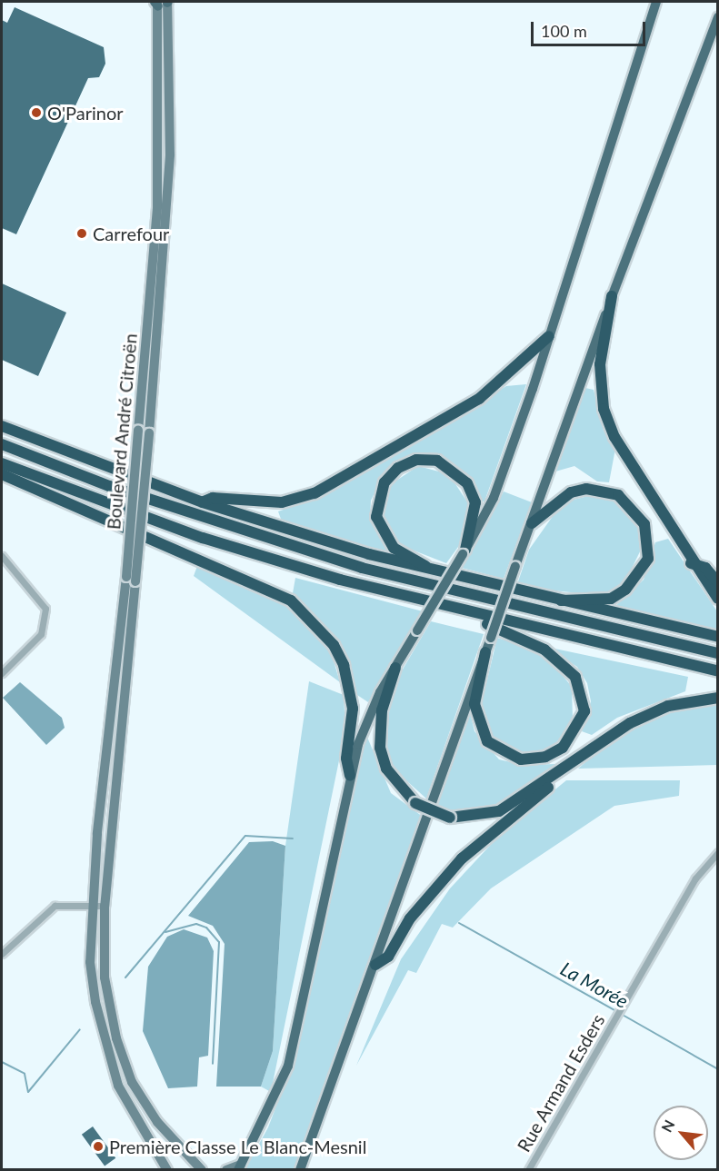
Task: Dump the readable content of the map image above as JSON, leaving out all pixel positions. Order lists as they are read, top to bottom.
{
  "streets": {
    "main road": ["Boulevard André Citroën"],
    "street": ["Rue Armand Esders"]
  },
  "water": ["La Morée"],
  "places": ["O'Parinor", "Carrefour", "Première Classe Le Blanc-Mesnil"],
  "scale_bar": "100 m",
  "north": "top left"
}
